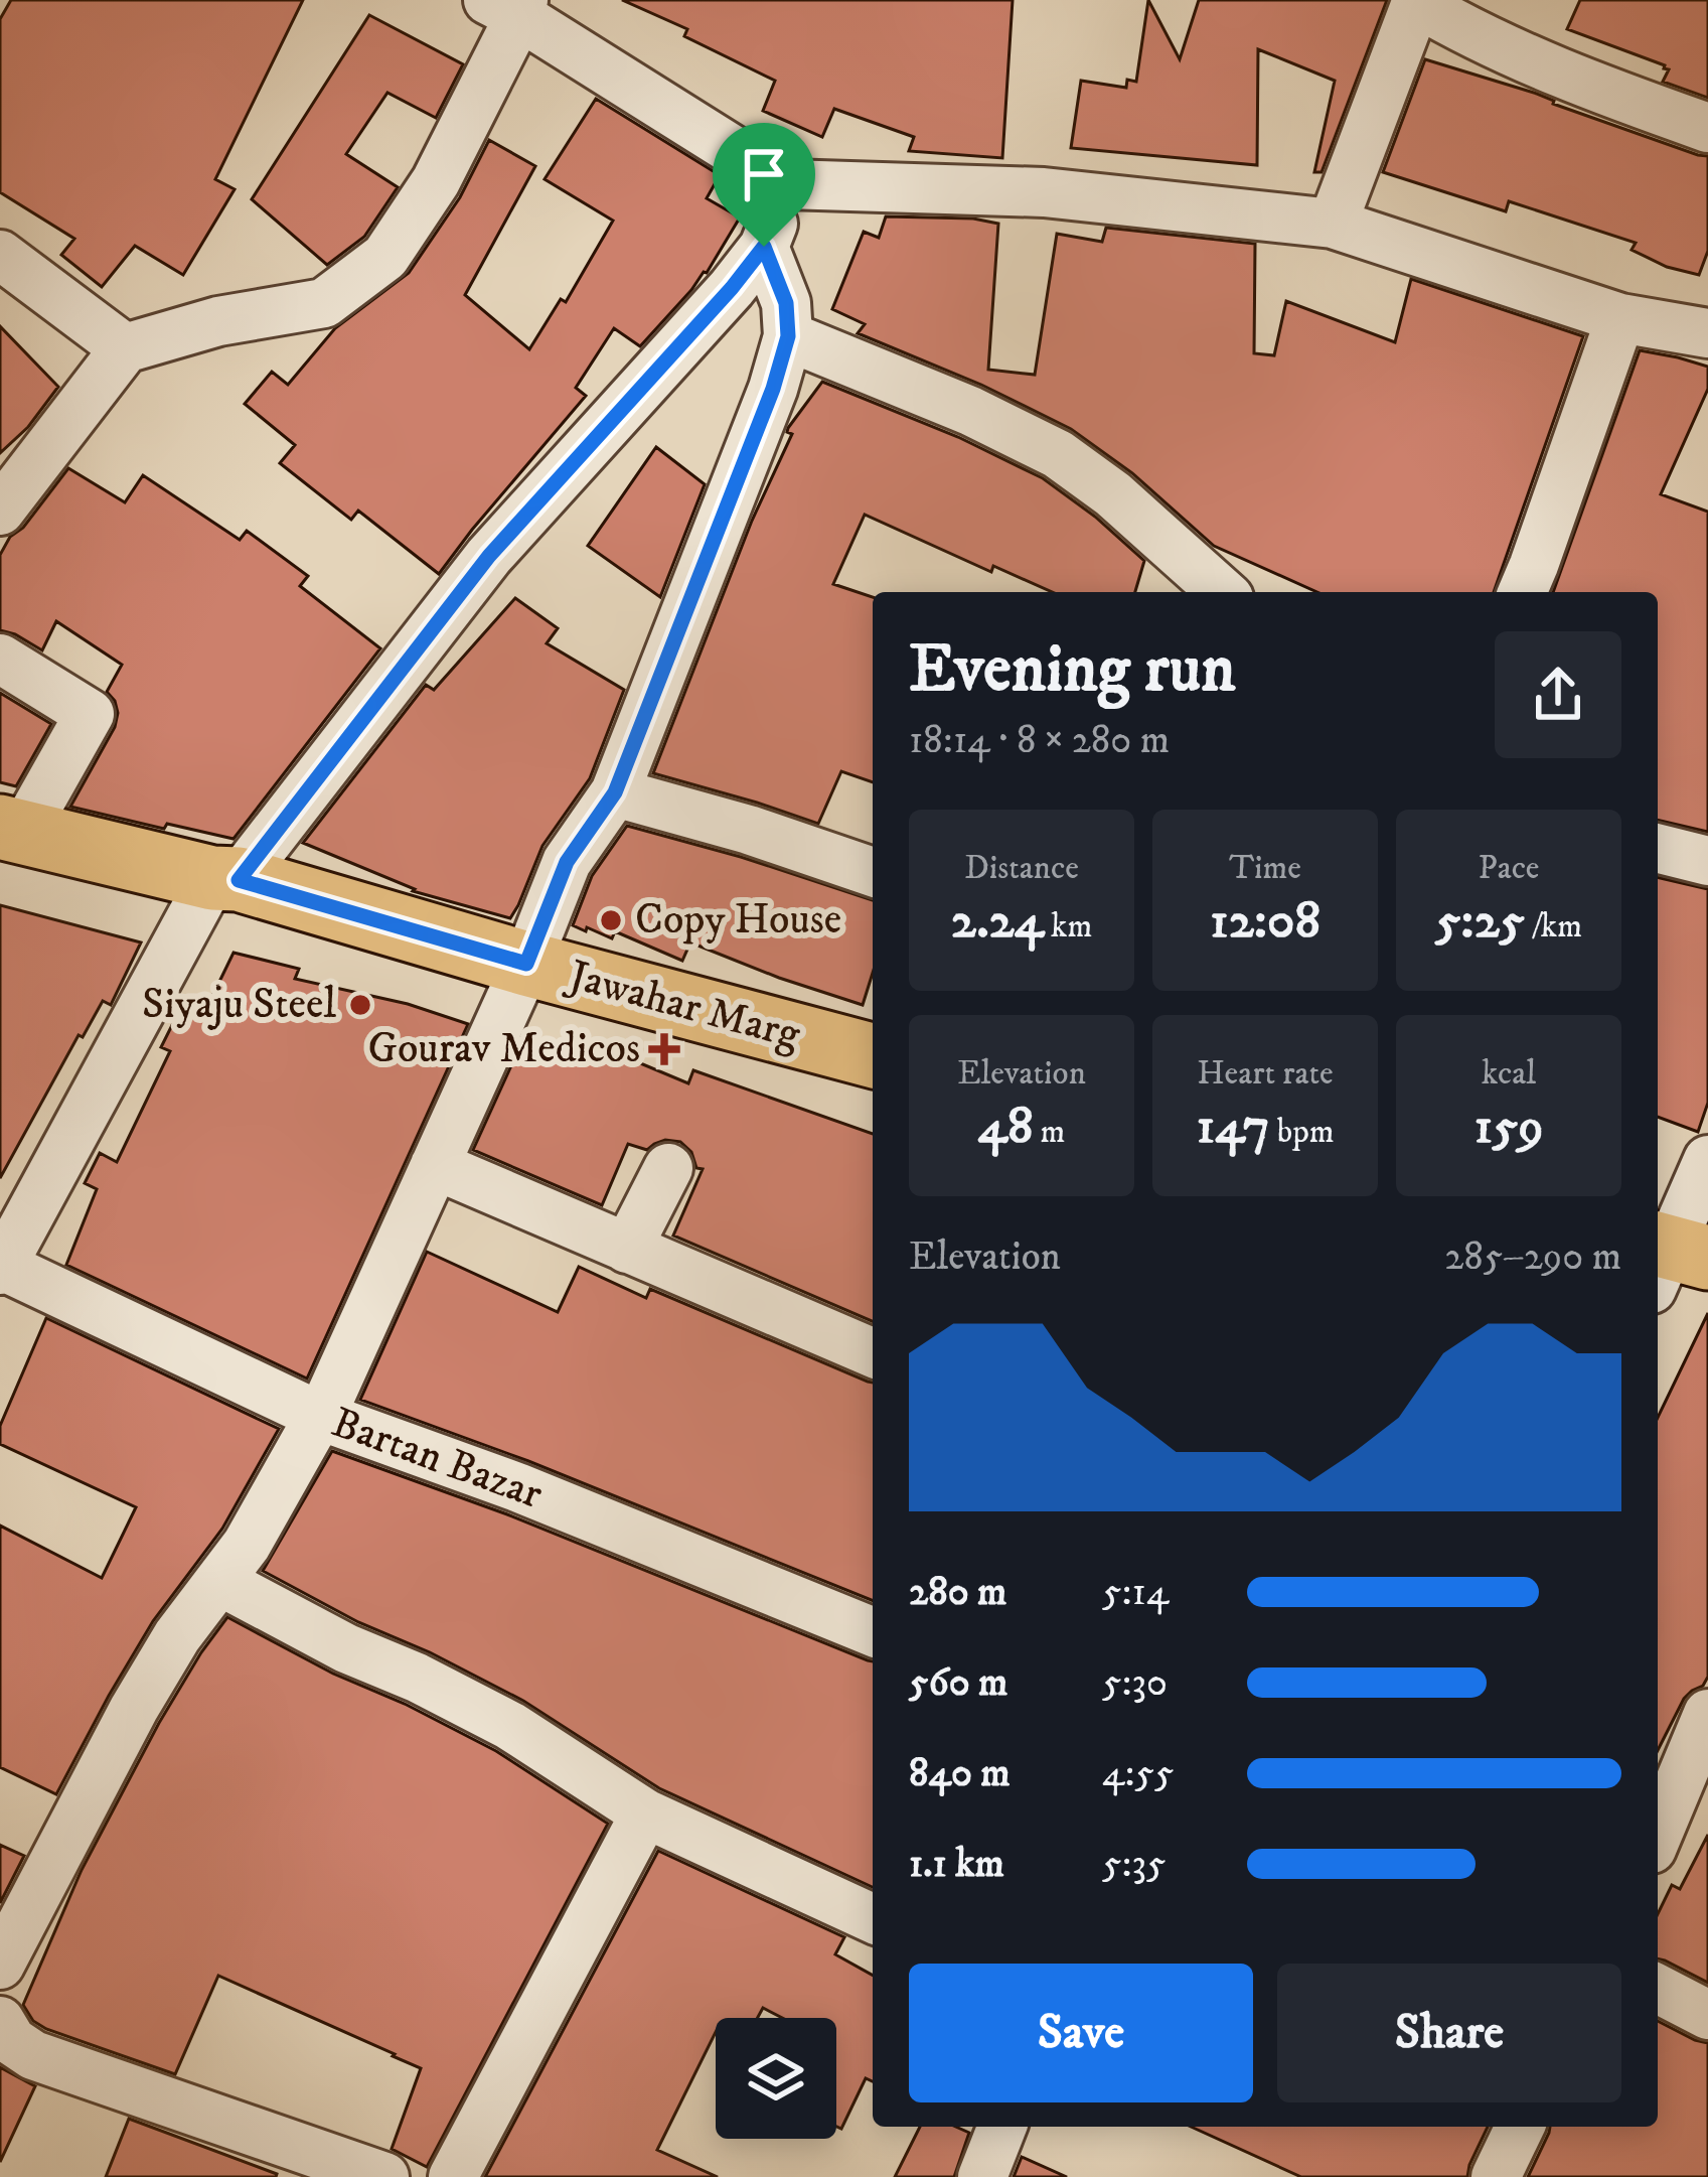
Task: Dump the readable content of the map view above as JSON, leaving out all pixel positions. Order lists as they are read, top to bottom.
{
  "streets": {
    "main road": ["Jawahar Marg"],
    "street": ["Bartan Bazar"]
  },
  "places": {
    "other": ["Copy House", "Siyaju Steel"],
    "health": ["Gourav Medicos"]
  },
  "page": {
    "heading": ["Evening run", "18:14 · 8 × 280 m"],
    "stats": [
      ["Distance", "2.24 km"],
      ["Time", "12:08"],
      ["Pace", "5:25 /km"],
      ["Elevation", "48 m"],
      ["Heart rate", "147 bpm"],
      ["kcal", "159"]
    ],
    "chart": ["Elevation", "285–290 m"],
    "list": [
      {
        "name": "280 m",
        "note": "5:14"
      },
      {
        "name": "560 m",
        "note": "5:30"
      },
      {
        "name": "840 m",
        "note": "4:55"
      },
      {
        "name": "1.1 km",
        "note": "5:35"
      }
    ],
    "buttons": ["Save", "Share"]
  }
}
